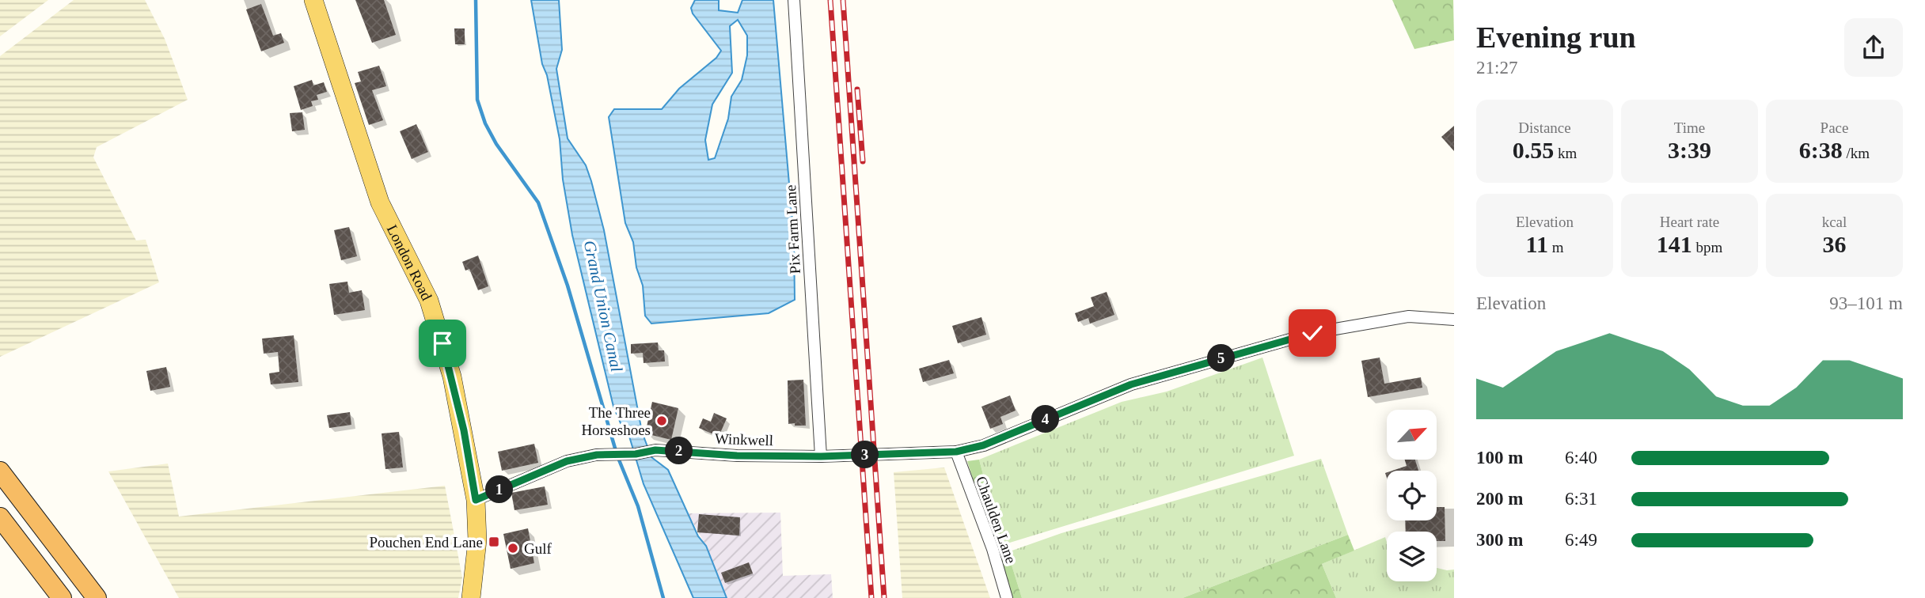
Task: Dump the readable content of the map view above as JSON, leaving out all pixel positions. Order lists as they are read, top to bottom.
{
  "streets": {
    "main road": ["London Road"],
    "street": ["Pix Farm Lane", "Winkwell", "Chaulden Lane"]
  },
  "crossings": [
    ["Pix Farm Lane", "Winkwell"],
    ["London Road", "Winkwell"]
  ],
  "water": ["Grand Union Canal"],
  "places": {
    "other": ["The Three Horseshoes", "Gulf"],
    "transit": ["Pouchen End Lane"]
  },
  "north": "top right",
  "page": {
    "heading": ["Evening run", "21:27"],
    "stats": [
      ["Distance", "0.55 km"],
      ["Time", "3:39"],
      ["Pace", "6:38 /km"],
      ["Elevation", "11 m"],
      ["Heart rate", "141 bpm"],
      ["kcal", "36"]
    ],
    "chart": ["Elevation", "93–101 m"],
    "pins": [
      "5",
      "4",
      "2",
      "3",
      "1"
    ],
    "list": [
      {
        "name": "100 m",
        "note": "6:40"
      },
      {
        "name": "200 m",
        "note": "6:31"
      },
      {
        "name": "300 m",
        "note": "6:49"
      }
    ]
  }
}
